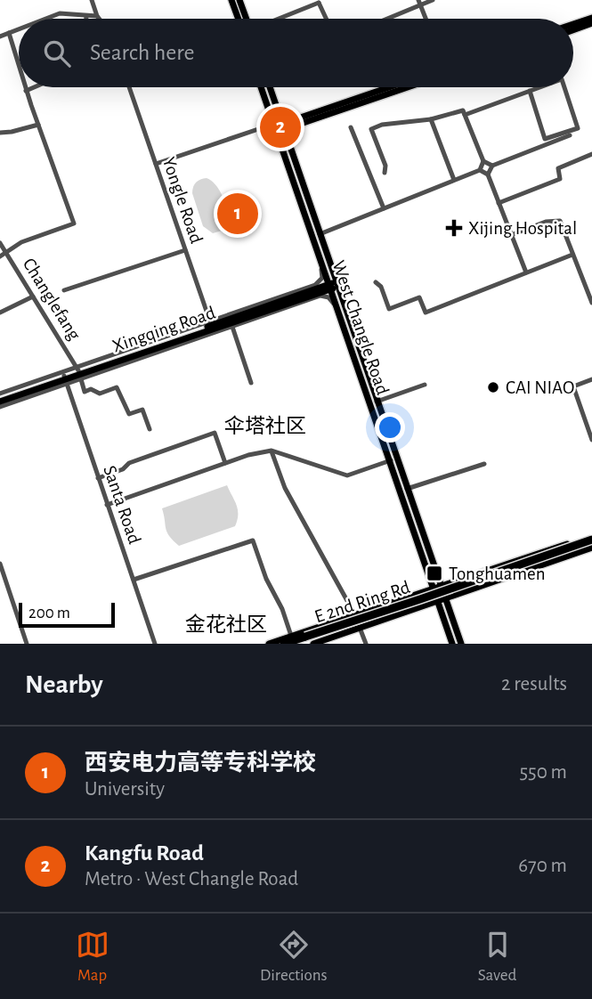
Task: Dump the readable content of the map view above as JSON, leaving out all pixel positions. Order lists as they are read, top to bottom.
{
  "streets": {
    "highway": ["E 2nd Ring Rd"],
    "main road": ["West Changle Road", "Xingqing Road"],
    "street": ["Yongle Road", "Changlefang", "Santa Road"]
  },
  "crossings": [
    ["Yongle Road", "Xingqing Road"],
    ["Changlefang", "Xingqing Road"],
    ["West Changle Road", "Xingqing Road"],
    ["Xingqing Road", "Santa Road"]
  ],
  "districts": ["伞塔社区", "金花社区"],
  "places": {
    "health": ["Xijing Hospital"],
    "other": ["CAI NIAO"],
    "transit": ["Tonghuamen"]
  },
  "scale_bar": "200 m",
  "page": {
    "search": "Search here",
    "pins": ["2", "1"],
    "scale": "200 m",
    "heading": ["Nearby", "2 results"],
    "list": [
      {
        "mark": "1",
        "name": "西安电力高等专科学校",
        "note": "University",
        "value": "550 m"
      },
      {
        "mark": "2",
        "name": "Kangfu Road",
        "note": "Metro · West Changle Road",
        "value": "670 m"
      }
    ],
    "nav": ["Map", "Directions", "Saved"]
  }
}
